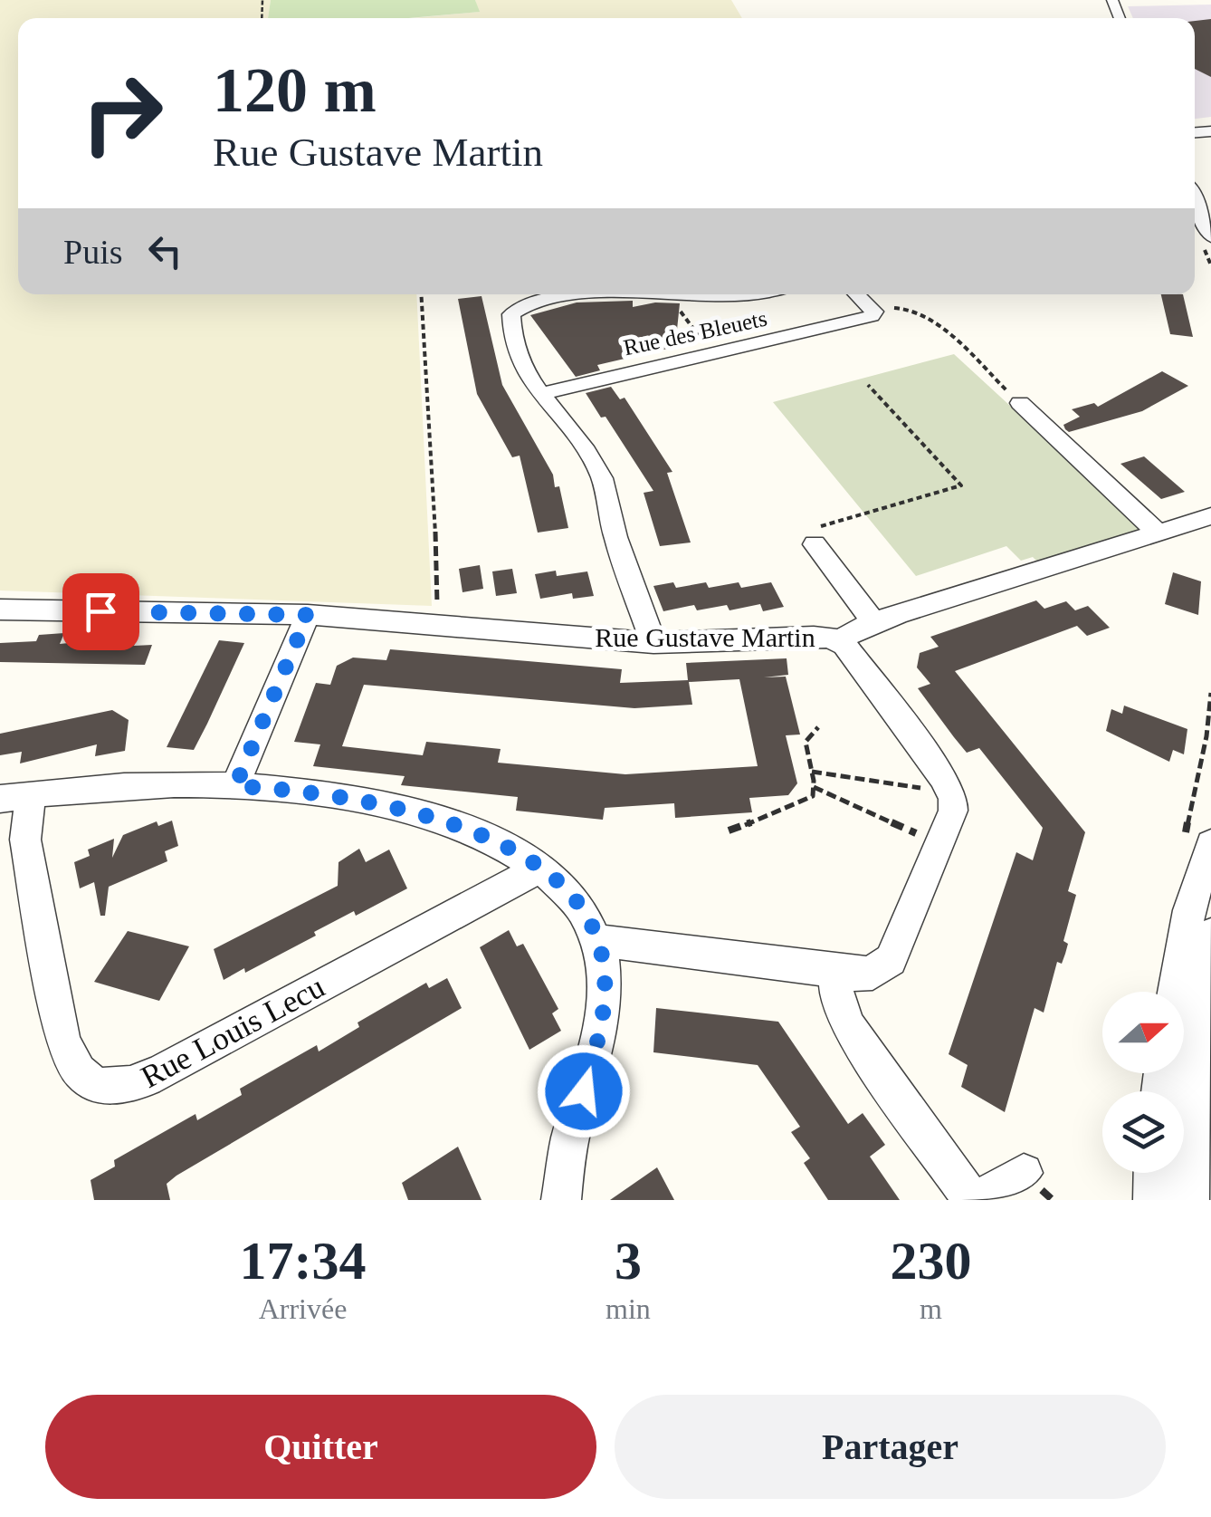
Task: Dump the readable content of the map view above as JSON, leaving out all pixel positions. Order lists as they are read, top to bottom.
{
  "streets": {
    "street": ["Rue des Bleuets", "Rue Gustave Martin", "Rue Louis Lecu"]
  },
  "north": "right",
  "page": {
    "turn": ["120 m", "Rue Gustave Martin"],
    "then": "Puis",
    "eta": [
      "17:34",
      "Arrivée",
      "3",
      "min",
      "230",
      "m"
    ],
    "buttons": ["Quitter", "Partager"]
  }
}
